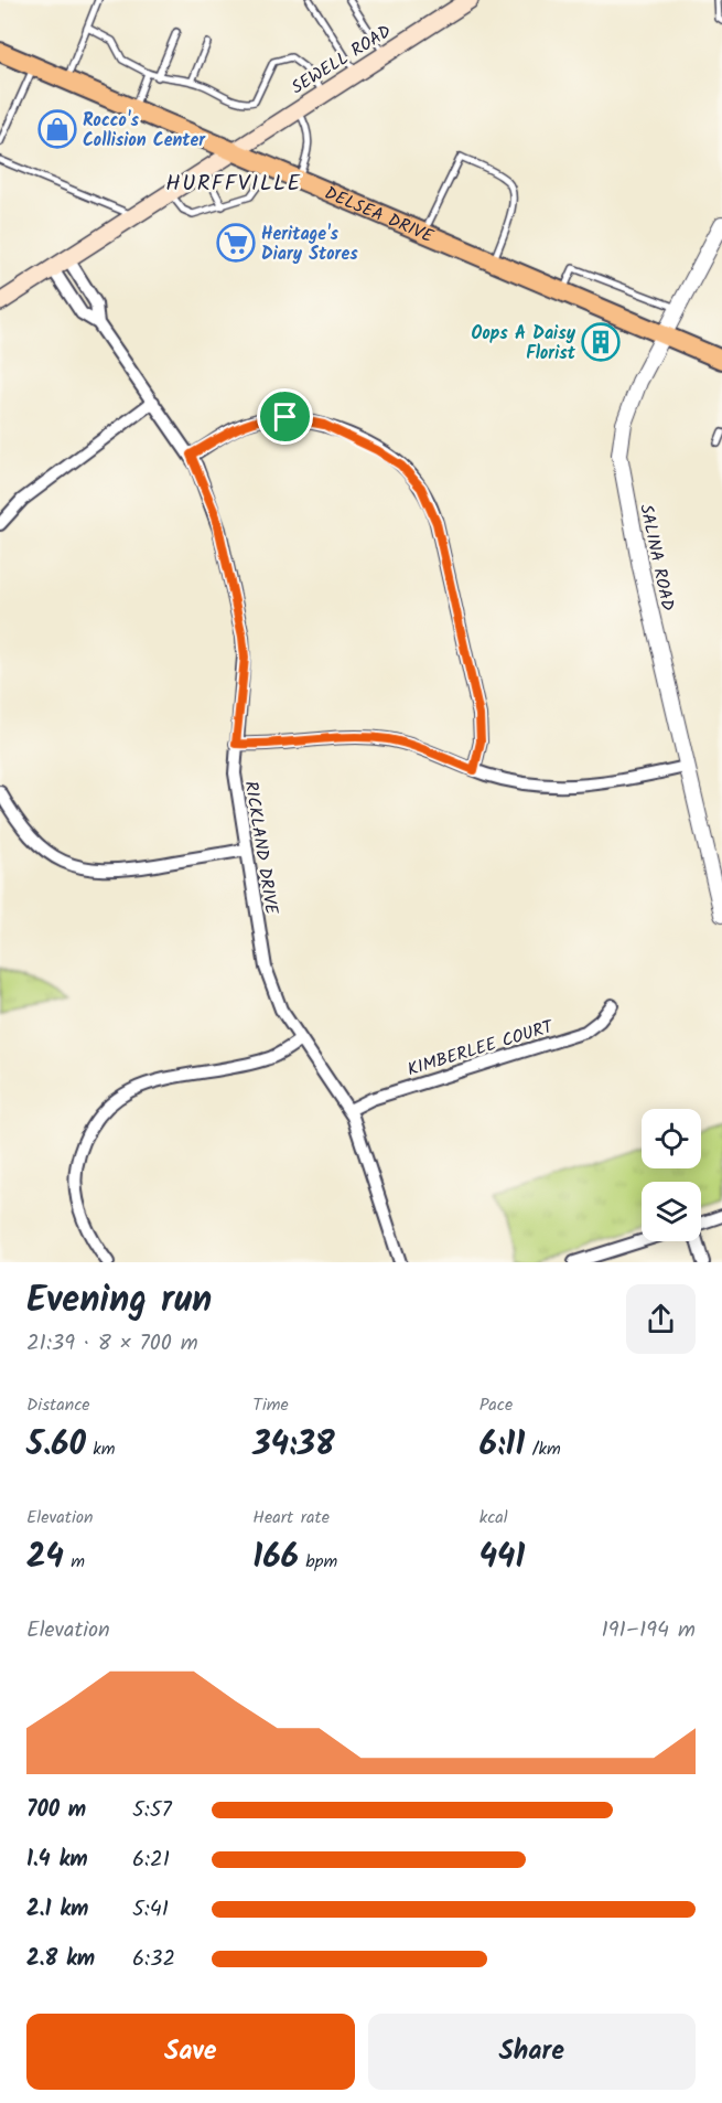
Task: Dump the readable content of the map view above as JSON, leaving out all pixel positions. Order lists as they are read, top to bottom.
{
  "streets": {
    "main road": ["SEWELL ROAD", "DELSEA DRIVE"],
    "street": ["SALINA ROAD", "RICKLAND DRIVE", "KIMBERLEE COURT"]
  },
  "crossings": [
    ["SEWELL ROAD", "DELSEA DRIVE"],
    ["SEWELL ROAD", "RICKLAND DRIVE"],
    ["DELSEA DRIVE", "SALINA ROAD"],
    ["RICKLAND DRIVE", "KIMBERLEE COURT"]
  ],
  "districts": ["HURFFVILLE"],
  "places": {
    "shop": ["Rocco's Collision Center"],
    "supermarket": ["Heritage's Diary Stores"],
    "building": ["Oops A Daisy Florist"]
  },
  "page": {
    "heading": ["Evening run", "21:39 · 8 × 700 m"],
    "stats": [
      ["Distance", "5.60 km"],
      ["Time", "34:38"],
      ["Pace", "6:11 /km"],
      ["Elevation", "24 m"],
      ["Heart rate", "166 bpm"],
      ["kcal", "441"]
    ],
    "chart": ["Elevation", "191–194 m"],
    "list": [
      {
        "name": "700 m",
        "note": "5:57"
      },
      {
        "name": "1.4 km",
        "note": "6:21"
      },
      {
        "name": "2.1 km",
        "note": "5:41"
      },
      {
        "name": "2.8 km",
        "note": "6:32"
      }
    ],
    "buttons": ["Save", "Share"]
  }
}
